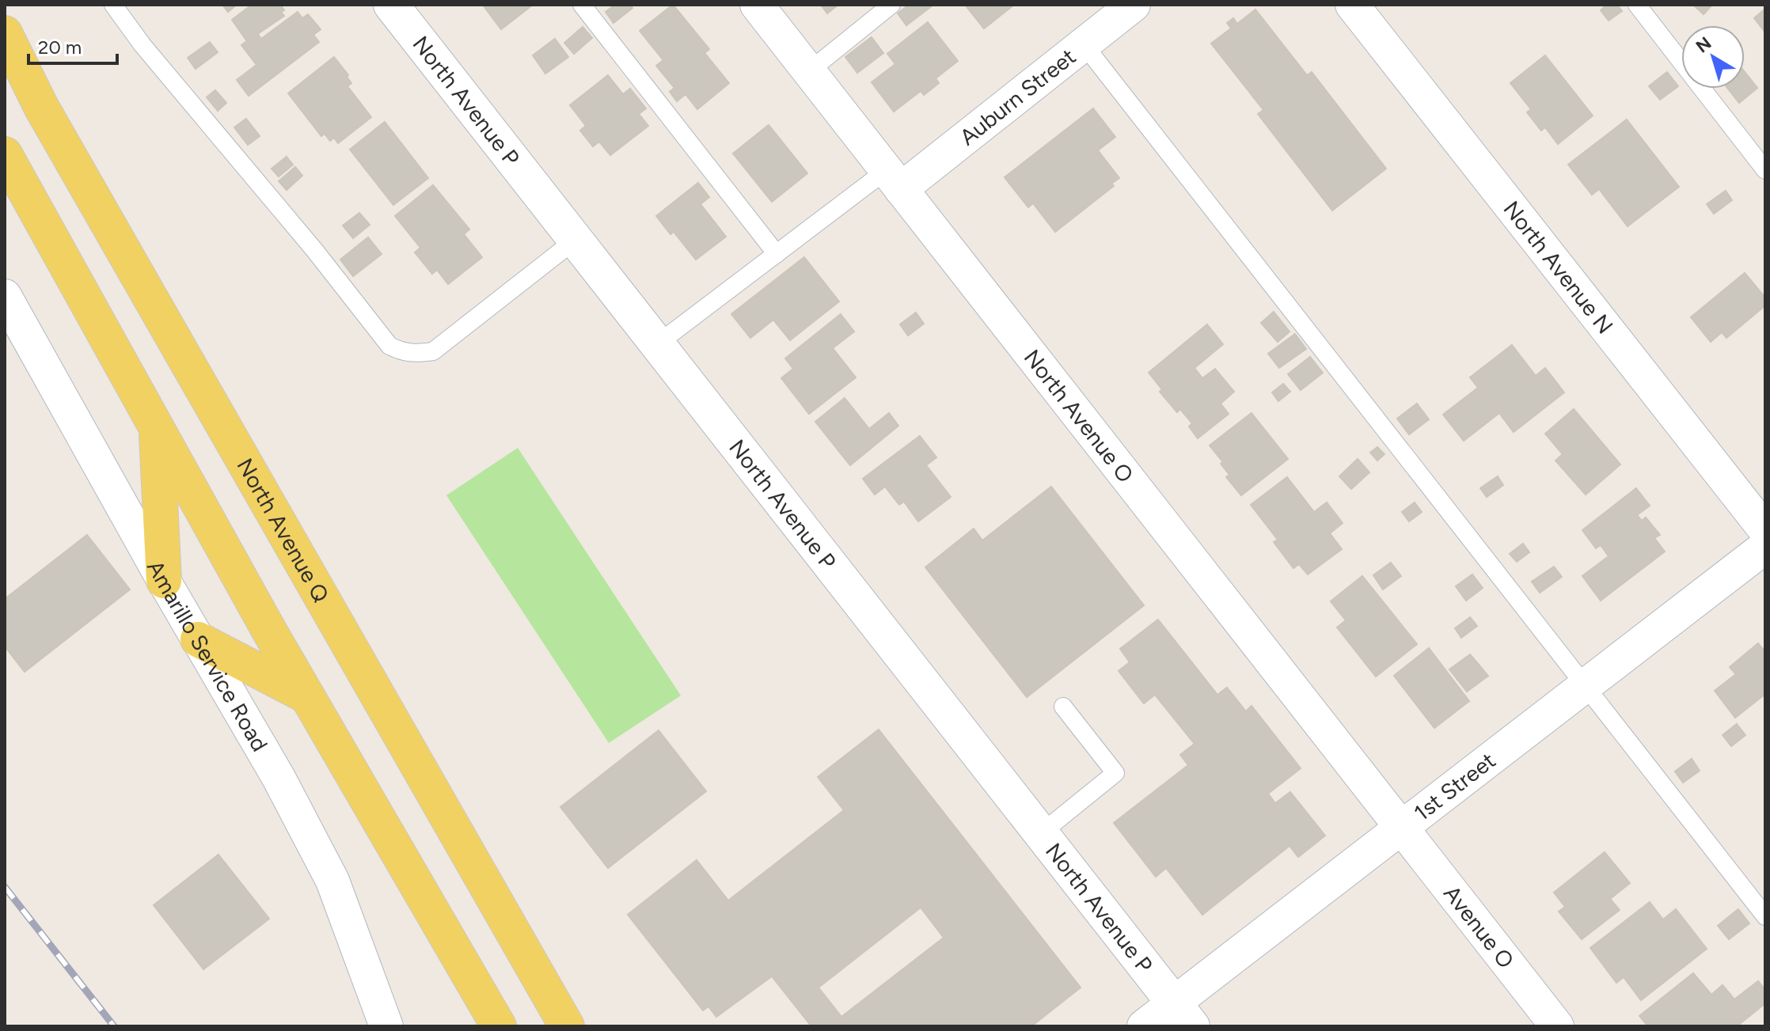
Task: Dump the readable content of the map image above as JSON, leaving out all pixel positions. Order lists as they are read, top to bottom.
{
  "streets": {
    "main road": ["North Avenue Q"],
    "street": [
      "Auburn Street",
      "North Avenue P",
      "North Avenue N",
      "North Avenue O",
      "Amarillo Service Road",
      "1st Street",
      "Avenue O"
    ]
  },
  "crossings": [
    ["Auburn Street", "North Avenue O"],
    ["North Avenue P", "1st Street"],
    ["North Avenue O", "1st Street"],
    ["North Avenue O", "Avenue O"],
    ["1st Street", "Avenue O"]
  ],
  "scale_bar": "20 m",
  "north": "top left"
}
